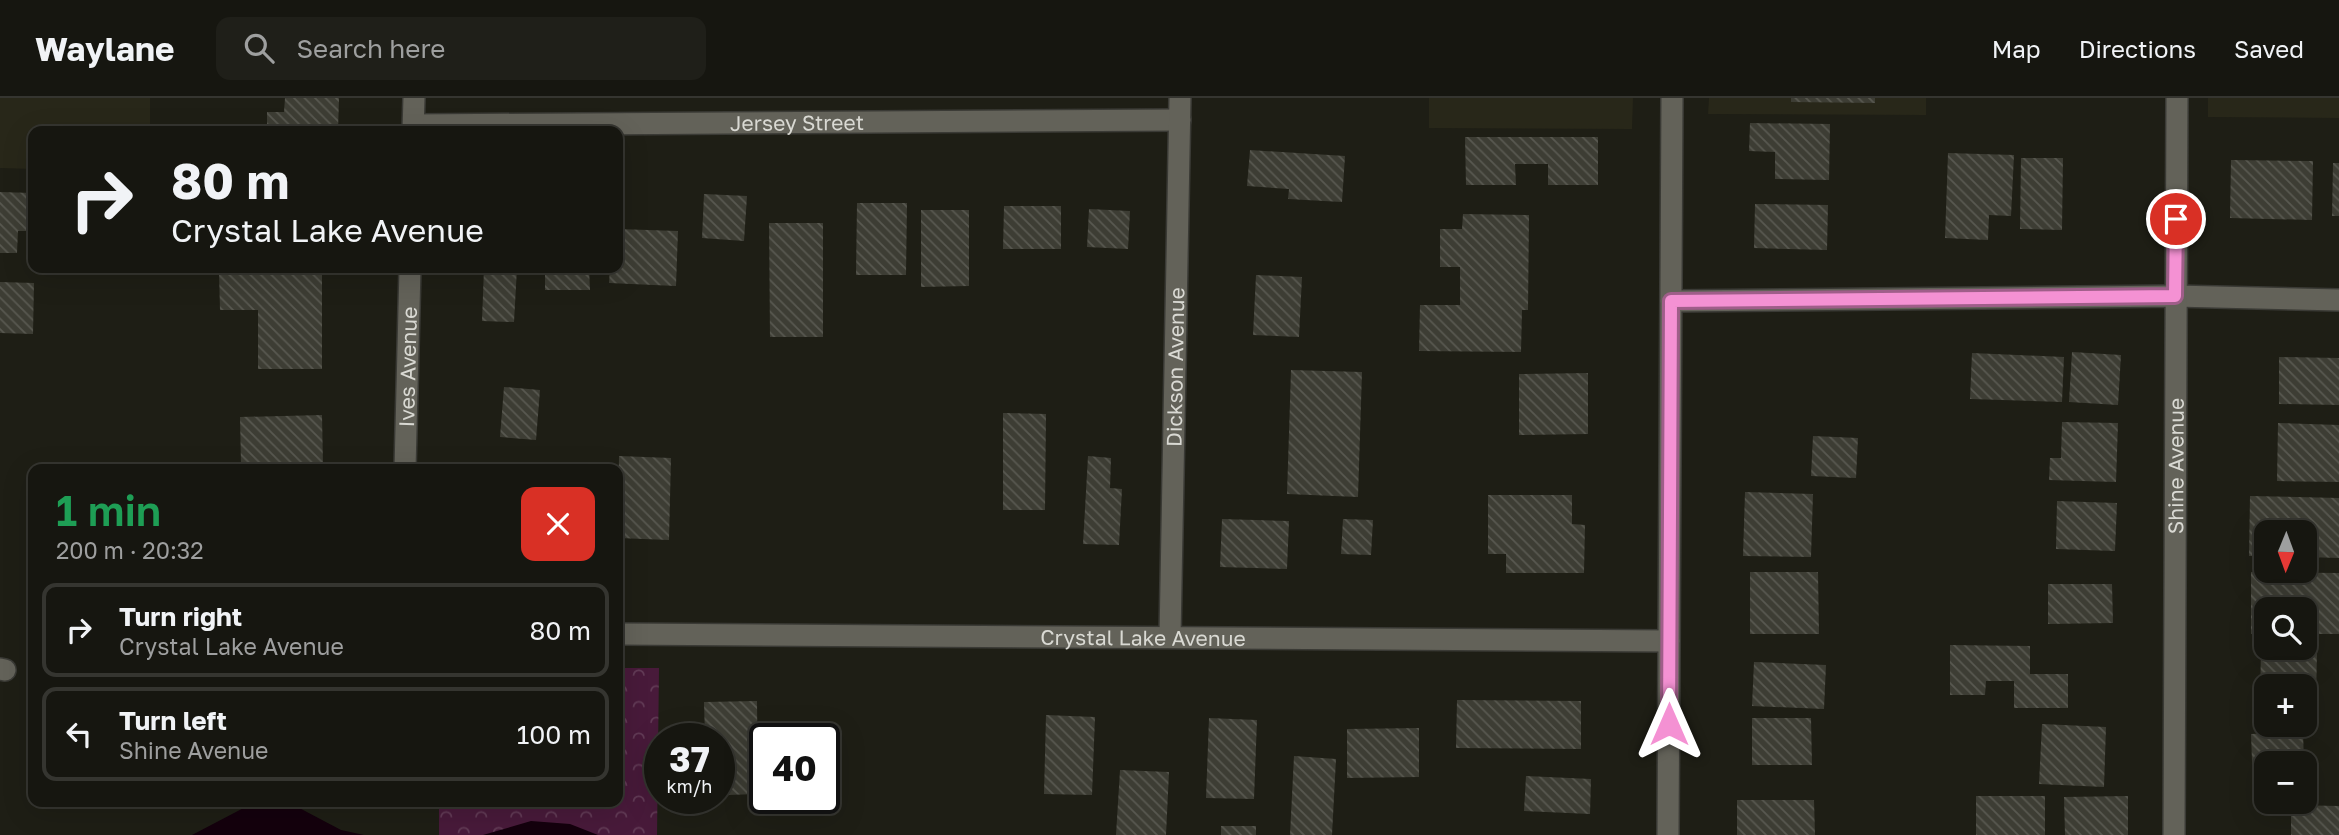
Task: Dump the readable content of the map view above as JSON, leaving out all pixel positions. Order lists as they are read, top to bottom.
{
  "streets": {
    "street": [
      "Jersey Street",
      "Ives Avenue",
      "Dickson Avenue",
      "Shine Avenue",
      "Crystal Lake Avenue"
    ]
  },
  "crossings": [
    ["Jersey Street", "Dickson Avenue"],
    ["Dickson Avenue", "Crystal Lake Avenue"]
  ],
  "north": "bottom",
  "page": {
    "header": "Waylane",
    "search": "Search here",
    "nav": ["Map", "Directions", "Saved"],
    "turn": ["80 m", "Crystal Lake Avenue"],
    "heading": ["1 min", "200 m · 20:32"],
    "map_buttons": ["+", "−"],
    "list": [
      {
        "name": "Turn right",
        "note": "Crystal Lake Avenue",
        "value": "80 m"
      },
      {
        "name": "Turn left",
        "note": "Shine Avenue",
        "value": "100 m"
      }
    ],
    "speed": "37 km/h",
    "limit": "40"
  }
}
